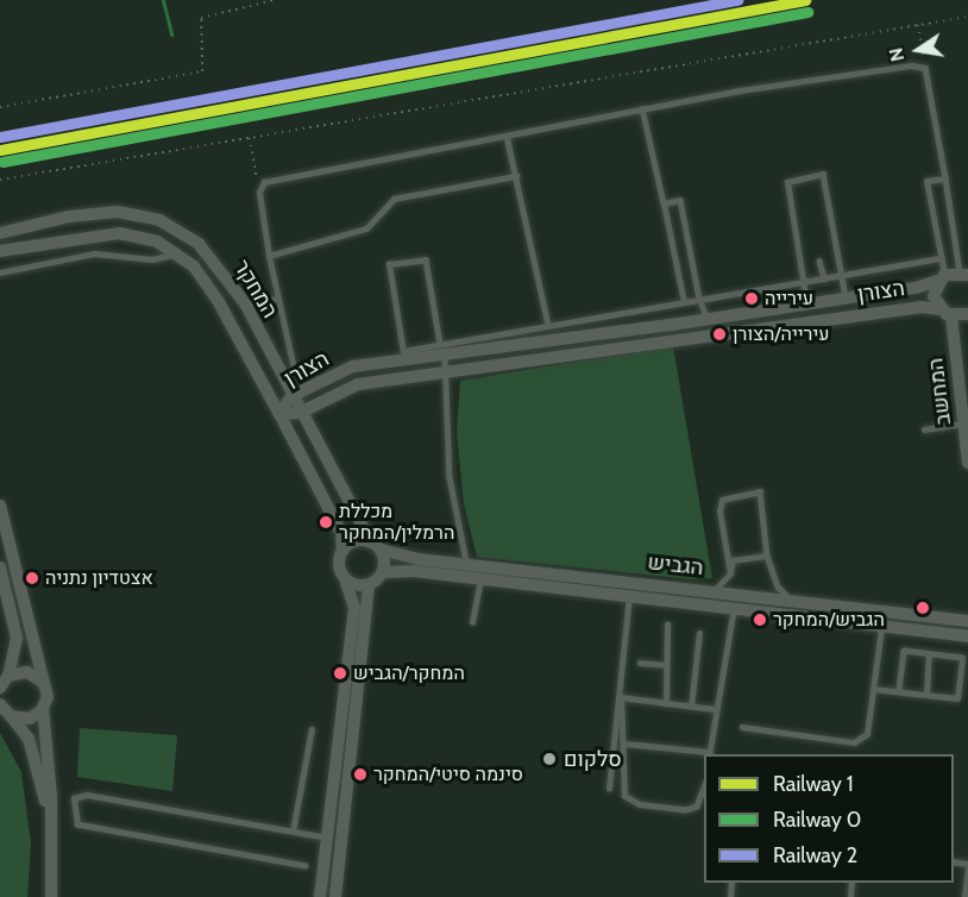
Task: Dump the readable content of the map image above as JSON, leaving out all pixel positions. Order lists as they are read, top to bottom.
{
  "streets": {
    "street": [
      "המחקר",
      "הצורן",
      "המחשב",
      "הגביש"
    ]
  },
  "crossings": [
    ["המחקר", "הצורן"],
    ["המחקר", "הגביש"],
    ["הצורן", "המחשב"]
  ],
  "places": [
    "עירייה",
    "עירייה/הצורן",
    "מכללת הרמלין/המחקר",
    "אצטדיון נתניה",
    "הגביש/המחקר",
    "המחקר/הגביש",
    "סלקום",
    "סינמה סיטי/המחקר"
  ],
  "lines": ["rail line 1", "rail line 2", "rail line 0"],
  "legend": ["Railway 1", "Railway 0", "Railway 2"],
  "north": "left"
}
